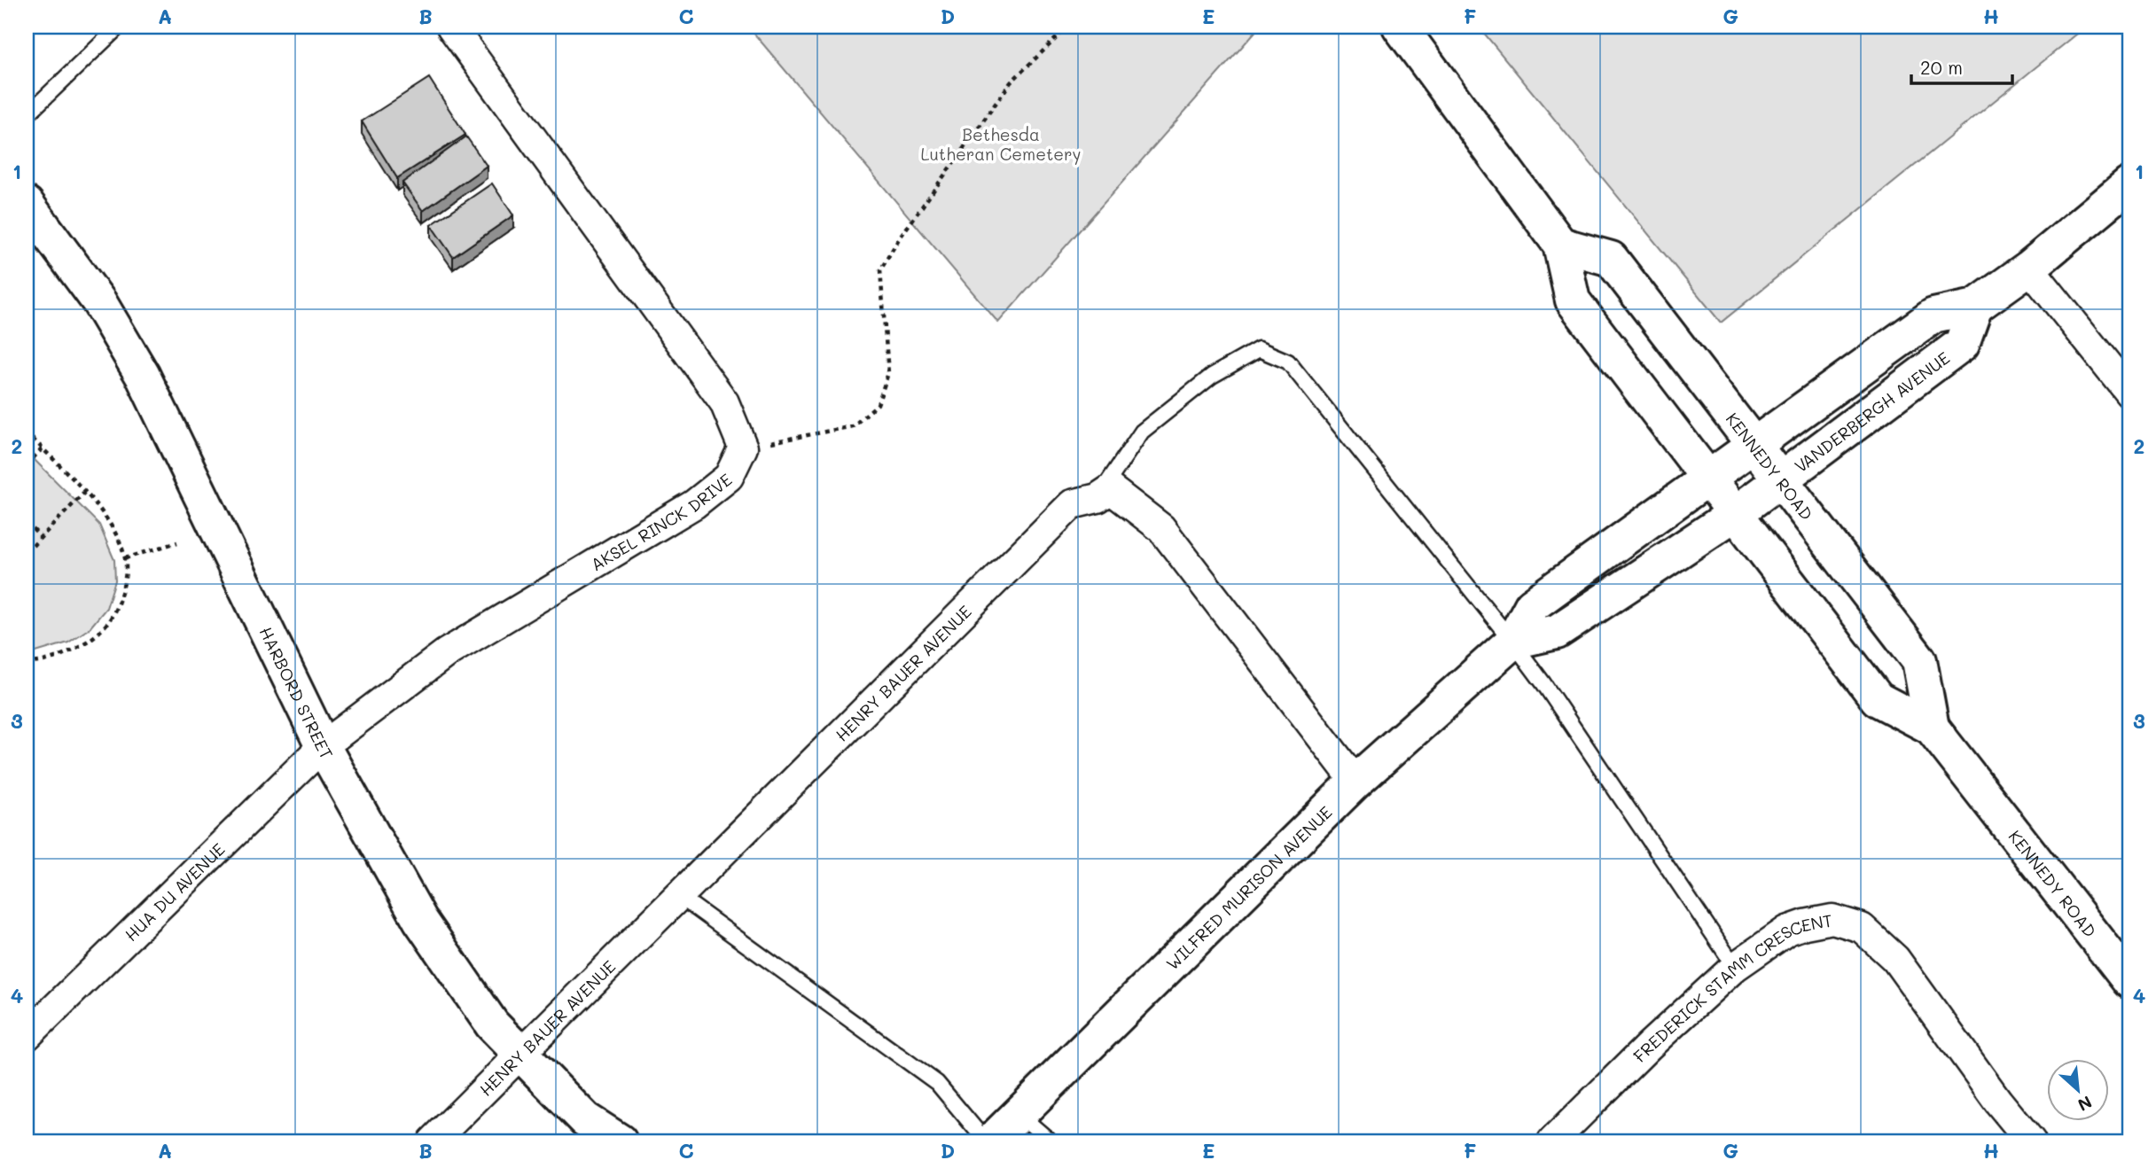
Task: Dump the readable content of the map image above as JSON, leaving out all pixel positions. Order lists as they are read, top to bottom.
{
  "streets": {
    "street": [
      "VANDERBERGH AVENUE",
      "KENNEDY ROAD",
      "AKSEL RINCK DRIVE",
      "HENRY BAUER AVENUE",
      "HARBORD STREET",
      "WILFRED MURISON AVENUE",
      "HUA DU AVENUE",
      "FREDERICK STAMM CRESCENT"
    ]
  },
  "crossings": [
    ["VANDERBERGH AVENUE", "KENNEDY ROAD"],
    ["VANDERBERGH AVENUE", "WILFRED MURISON AVENUE"],
    ["KENNEDY ROAD", "WILFRED MURISON AVENUE"],
    ["AKSEL RINCK DRIVE", "HARBORD STREET"],
    ["AKSEL RINCK DRIVE", "HUA DU AVENUE"],
    ["HENRY BAUER AVENUE", "HARBORD STREET"],
    ["HENRY BAUER AVENUE", "WILFRED MURISON AVENUE"],
    ["HARBORD STREET", "HUA DU AVENUE"]
  ],
  "parks": ["Bethesda Lutheran Cemetery"],
  "scale_bar": "20 m",
  "north": "bottom right",
  "grid": {
    "columns": [
      "A",
      "B",
      "C",
      "D",
      "E",
      "F",
      "G",
      "H"
    ],
    "rows": [
      "1",
      "2",
      "3",
      "4"
    ]
  }
}
